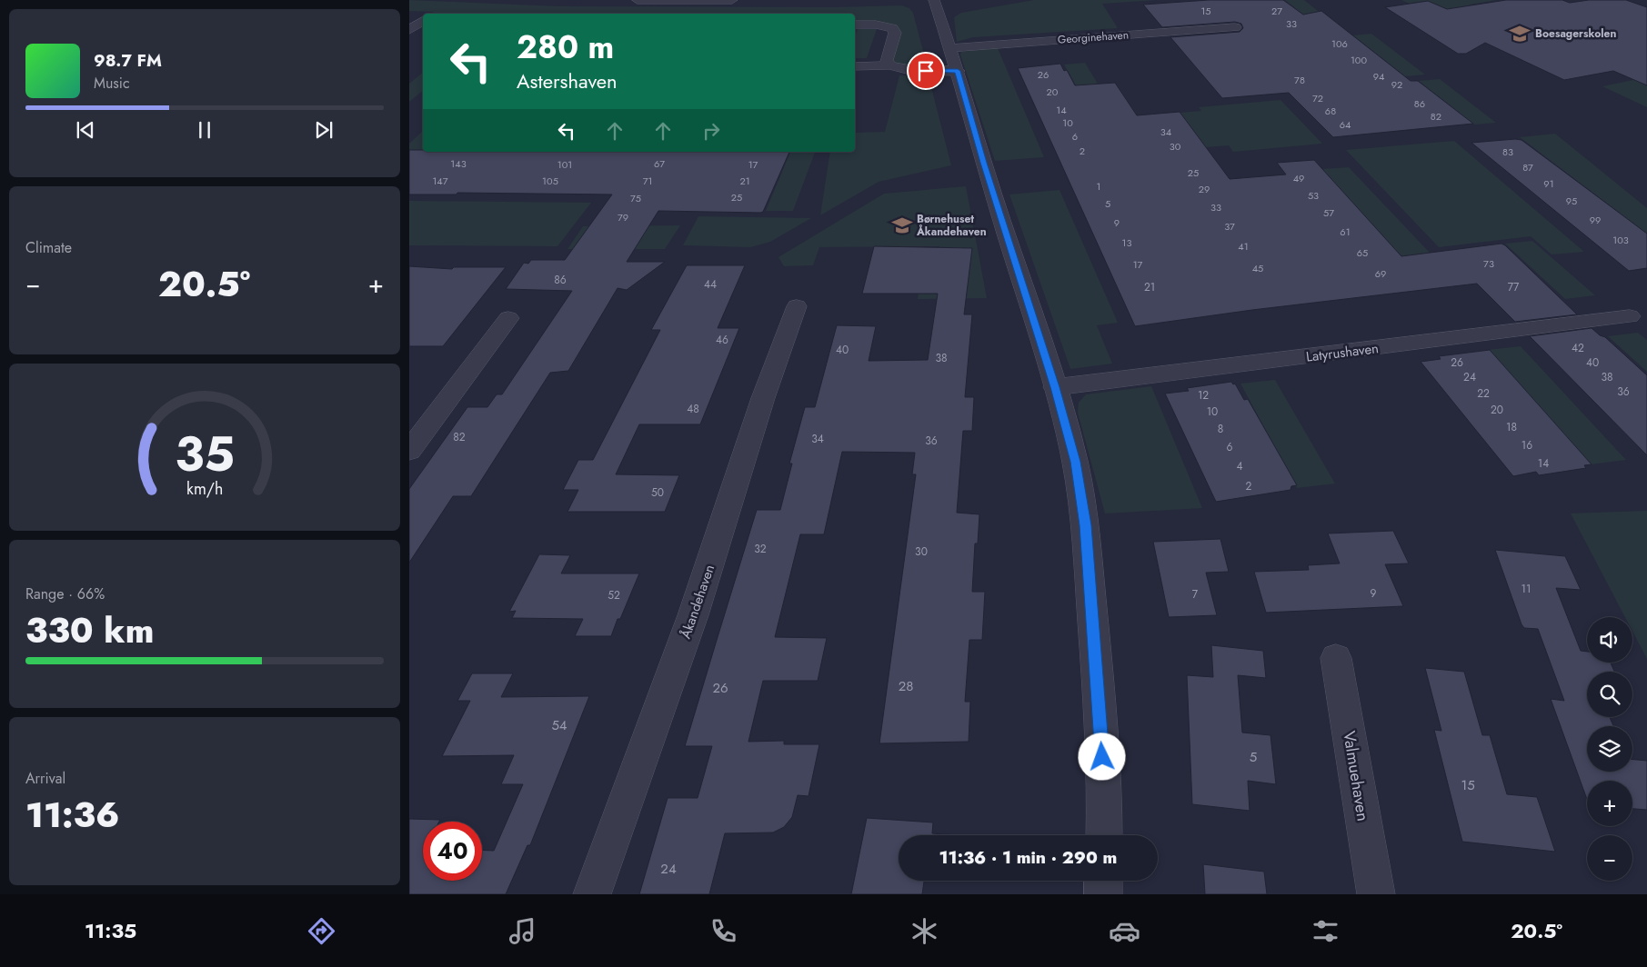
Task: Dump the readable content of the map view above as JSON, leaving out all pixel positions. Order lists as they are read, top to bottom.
{
  "streets": {
    "street": [
      "Georginehaven",
      "Latyrushaven",
      "Åkandehaven",
      "Valmuehaven"
    ]
  },
  "places": {
    "school or university": ["Boesagerskolen", "Børnehuset Åkandehaven"]
  },
  "house_numbers": [
    "15",
    "27",
    "33",
    "106",
    "100",
    "26",
    "94",
    "78",
    "92",
    "20",
    "72",
    "86",
    "14",
    "68",
    "82",
    "10",
    "64",
    "34",
    "6",
    "30",
    "2",
    "83",
    "143",
    "67",
    "101",
    "17",
    "87",
    "25",
    "49",
    "147",
    "105",
    "71",
    "21",
    "91",
    "1",
    "29",
    "53",
    "25",
    "75",
    "95",
    "5",
    "33",
    "57",
    "79",
    "99",
    "9",
    "37",
    "61",
    "103",
    "13",
    "41",
    "65",
    "73",
    "17",
    "45",
    "69",
    "86",
    "44",
    "21",
    "77",
    "46",
    "42",
    "40",
    "38",
    "26",
    "40",
    "24",
    "38",
    "36",
    "22",
    "12",
    "48",
    "20",
    "10",
    "18",
    "8",
    "82",
    "34",
    "36",
    "16",
    "6",
    "14",
    "4",
    "2",
    "50",
    "32",
    "30",
    "11",
    "9",
    "7",
    "52",
    "28",
    "26",
    "54",
    "5",
    "15",
    "24"
  ],
  "page": {
    "turn": ["280 m", "Astershaven"],
    "song": ["98.7 FM", "Music"],
    "tile": [
      "Climate",
      ["Range · 66%", "330 km"],
      ["Arrival", "11:36"]
    ],
    "heat": ["−", "20.5°", "+"],
    "map_buttons": ["+", "−"],
    "limit": "40",
    "trip": "11:36 · 1 min · 290 m",
    "tabs": ["11:35", "20.5°"],
    "gauge": ["35", "km/h"]
  }
}
